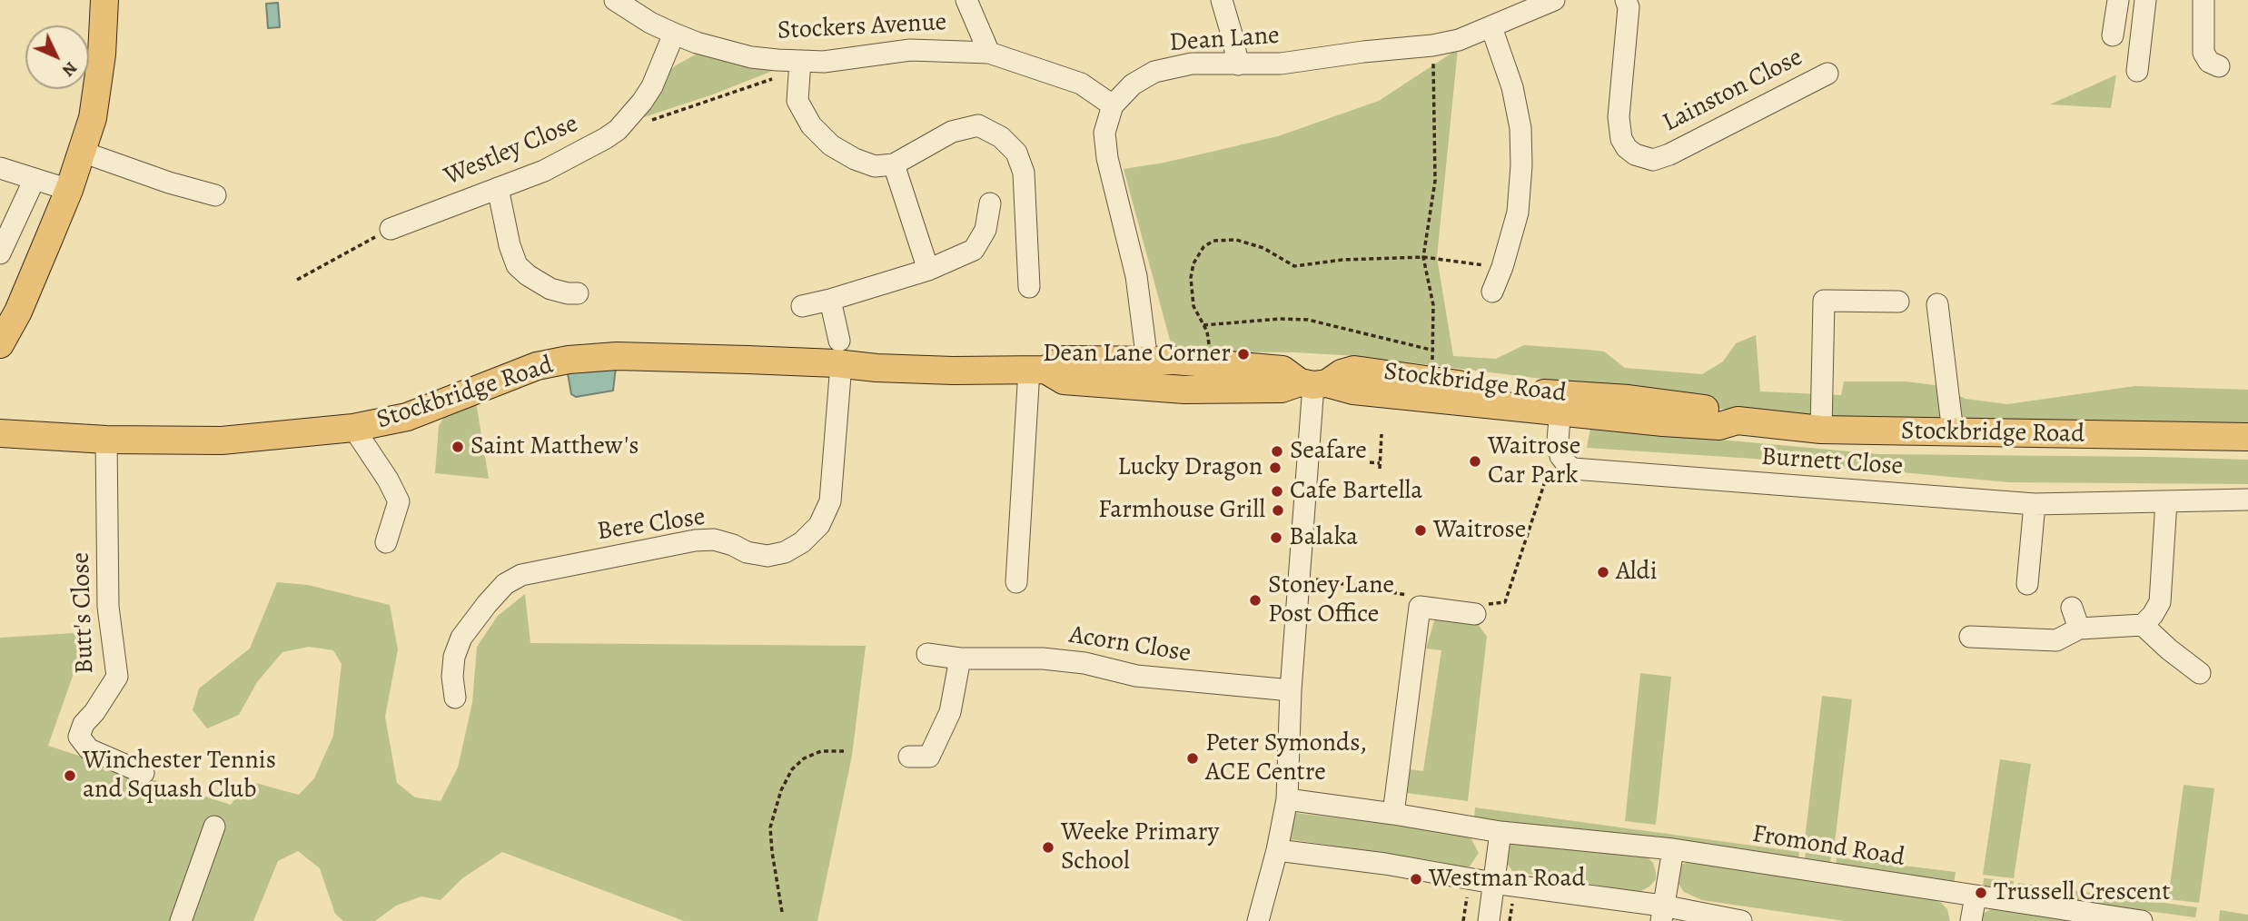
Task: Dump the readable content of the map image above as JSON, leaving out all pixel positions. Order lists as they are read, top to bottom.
{
  "streets": {
    "main road": ["Stockbridge Road"],
    "street": [
      "Stockers Avenue",
      "Dean Lane",
      "Lainston Close",
      "Westley Close",
      "Burnett Close",
      "Bere Close",
      "Butt's Close",
      "Acorn Close",
      "Fromond Road"
    ]
  },
  "crossings": [
    ["Stockers Avenue", "Dean Lane"],
    ["Stockers Avenue", "Westley Close"],
    ["Stockbridge Road", "Burnett Close"],
    ["Stockbridge Road", "Bere Close"],
    ["Stockbridge Road", "Butt's Close"]
  ],
  "places": [
    "Dean Lane Corner",
    "Saint Matthew's",
    "Seafare",
    "Waitrose Car Park",
    "Lucky Dragon",
    "Cafe Bartella",
    "Farmhouse Grill",
    "Waitrose",
    "Balaka",
    "Aldi",
    "Stoney Lane Post Office",
    "Peter Symonds, ACE Centre",
    "Winchester Tennis and Squash Club",
    "Weeke Primary School",
    "Westman Road",
    "Trussell Crescent"
  ],
  "north": "bottom right"
}
